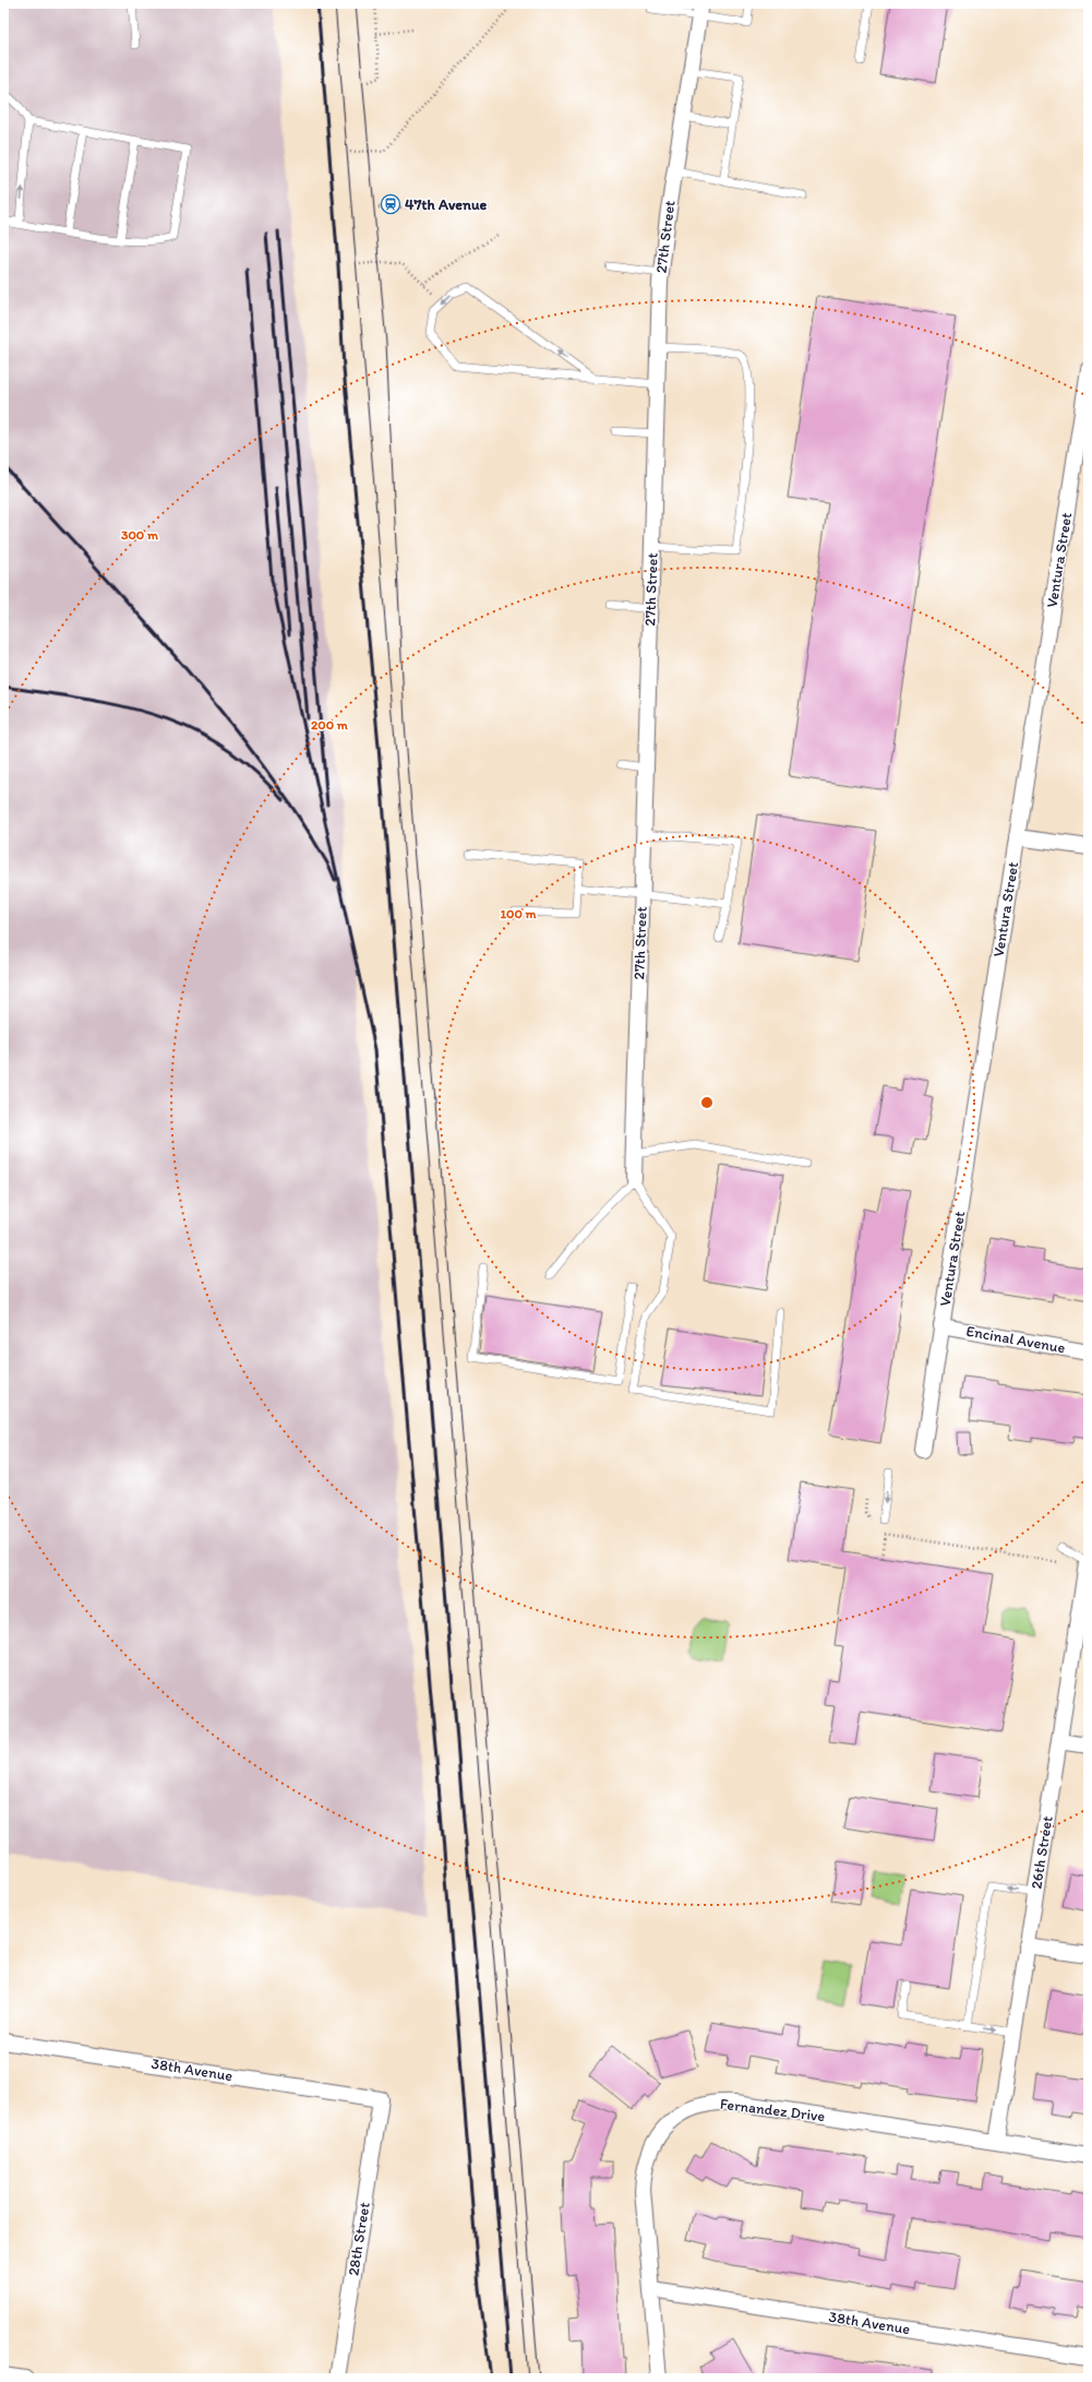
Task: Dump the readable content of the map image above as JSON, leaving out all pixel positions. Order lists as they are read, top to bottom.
{
  "streets": {
    "street": [
      "27th Street",
      "Ventura Street",
      "Encinal Avenue",
      "26th Street",
      "38th Avenue",
      "Fernandez Drive",
      "28th Street"
    ]
  },
  "crossings": [
    ["Ventura Street", "Encinal Avenue"],
    ["26th Street", "Fernandez Drive"],
    ["38th Avenue", "Fernandez Drive"],
    ["38th Avenue", "28th Street"]
  ],
  "places": {
    "station": ["47th Avenue"]
  },
  "rings": ["300 m", "200 m", "100 m"]
}
